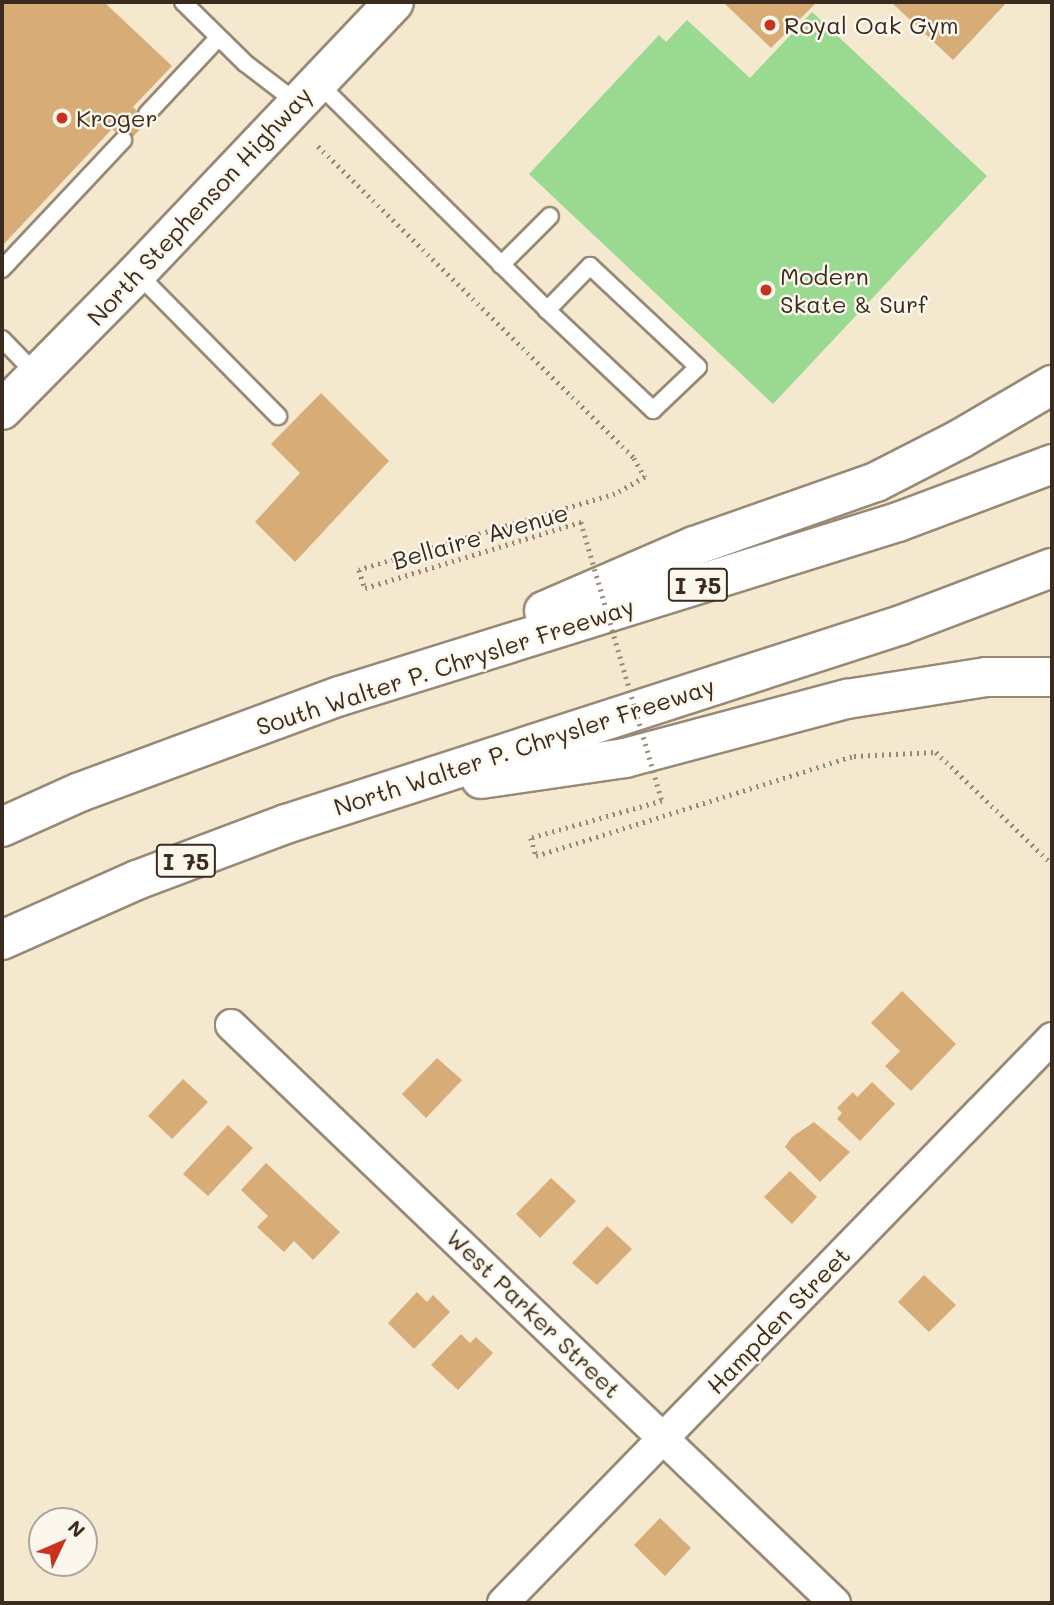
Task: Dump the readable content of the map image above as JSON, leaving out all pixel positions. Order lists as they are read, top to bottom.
{
  "streets": {
    "main road": [
      "North Stephenson Highway",
      "I 75",
      "South Walter P. Chrysler Freeway",
      "North Walter P. Chrysler Freeway"
    ],
    "street": ["West Parker Street", "Hampden Street"],
    "path": ["Bellaire Avenue"]
  },
  "crossings": [
    ["West Parker Street", "Hampden Street"]
  ],
  "places": ["Royal Oak Gym", "Kroger", "Modern Skate & Surf"],
  "north": "top right"
}
